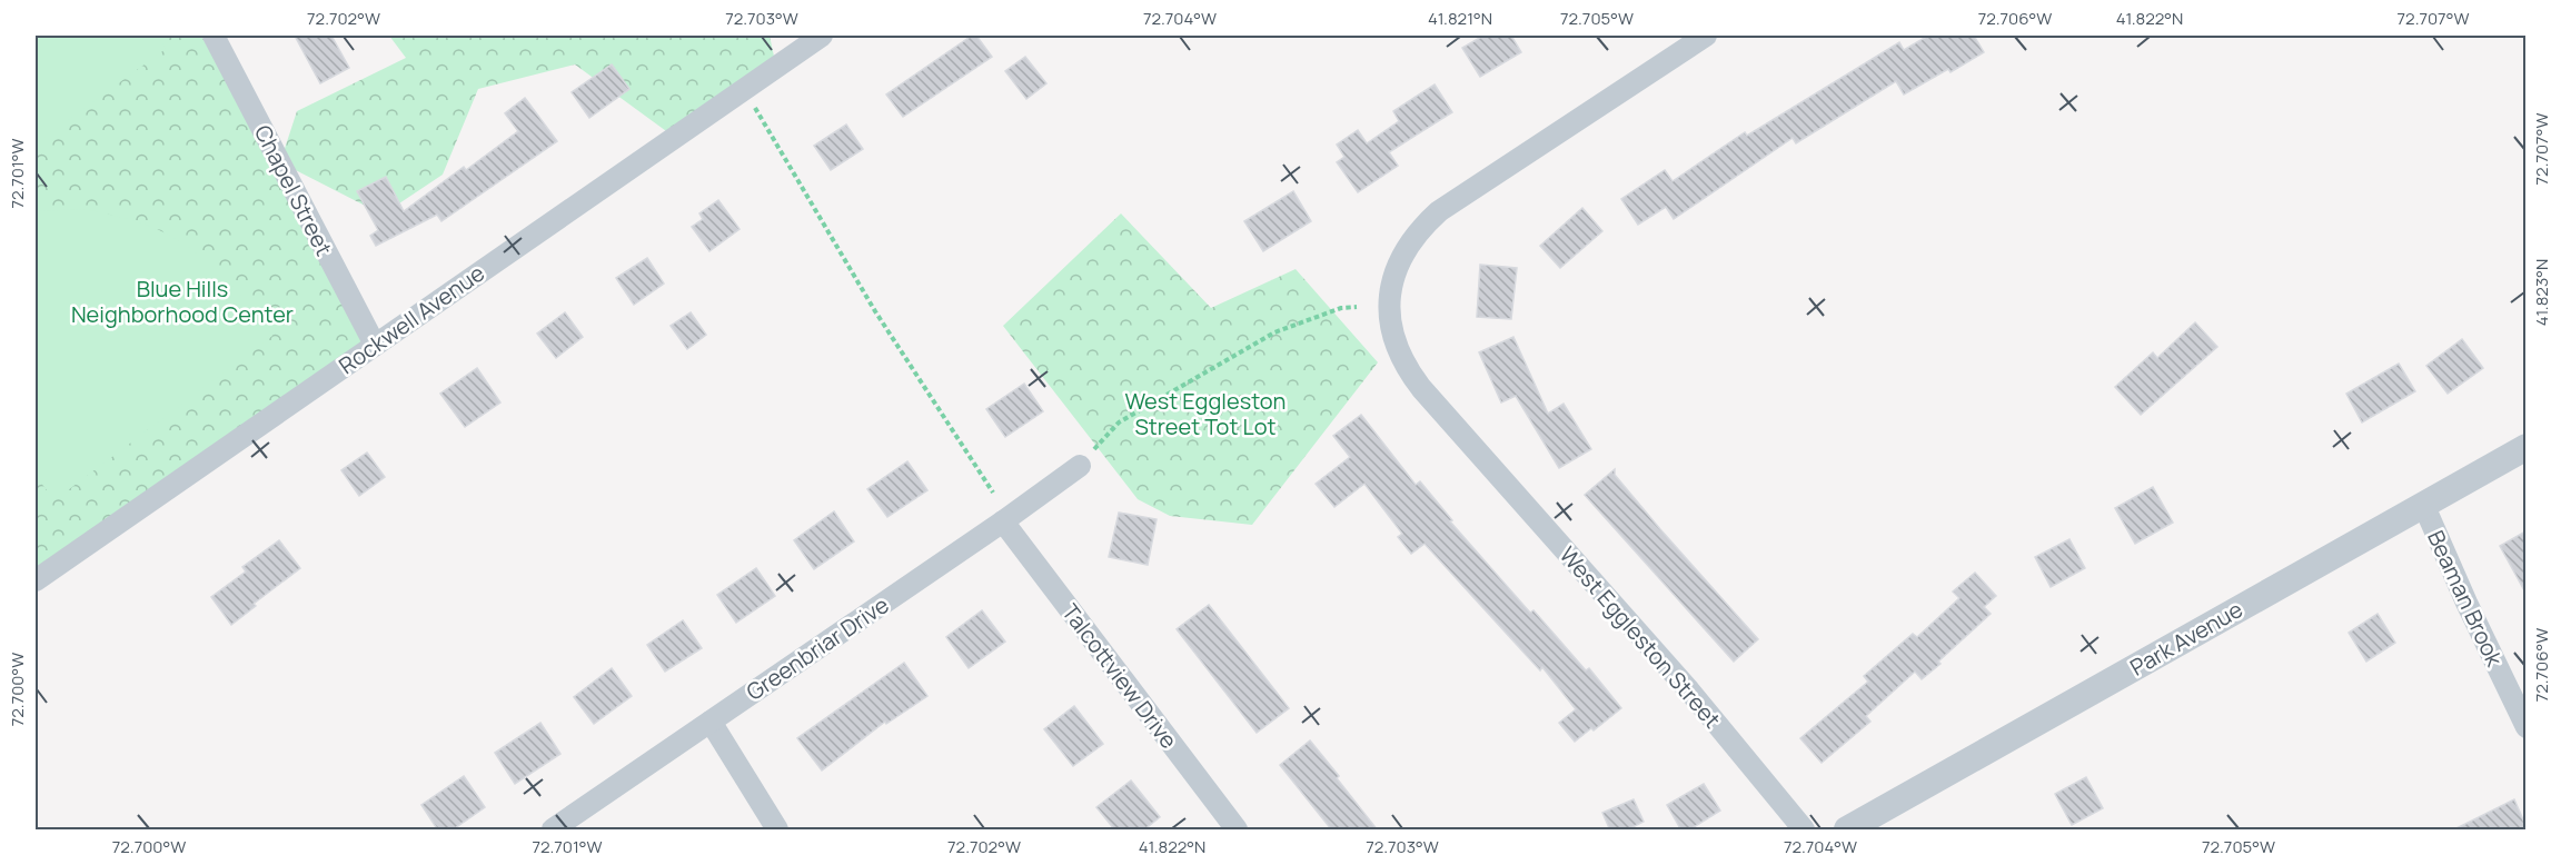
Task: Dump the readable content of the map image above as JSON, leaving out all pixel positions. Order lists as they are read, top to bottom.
{
  "streets": {
    "street": [
      "Chapel Street",
      "Rockwell Avenue",
      "Beaman Brook",
      "West Eggleston Street",
      "Park Avenue",
      "Greenbriar Drive",
      "Talcottview Drive"
    ]
  },
  "crossings": [
    ["Chapel Street", "Rockwell Avenue"],
    ["Beaman Brook", "Park Avenue"],
    ["Greenbriar Drive", "Talcottview Drive"]
  ],
  "parks": ["Blue Hills Neighborhood Center", "West Eggleston Street Tot Lot"],
  "coordinates": [
    "72.702°W",
    "72.703°W",
    "72.704°W",
    "41.821°N",
    "72.705°W",
    "72.706°W",
    "41.822°N",
    "72.707°W",
    "72.701°W",
    "41.823°N",
    "72.700°W"
  ]
}
